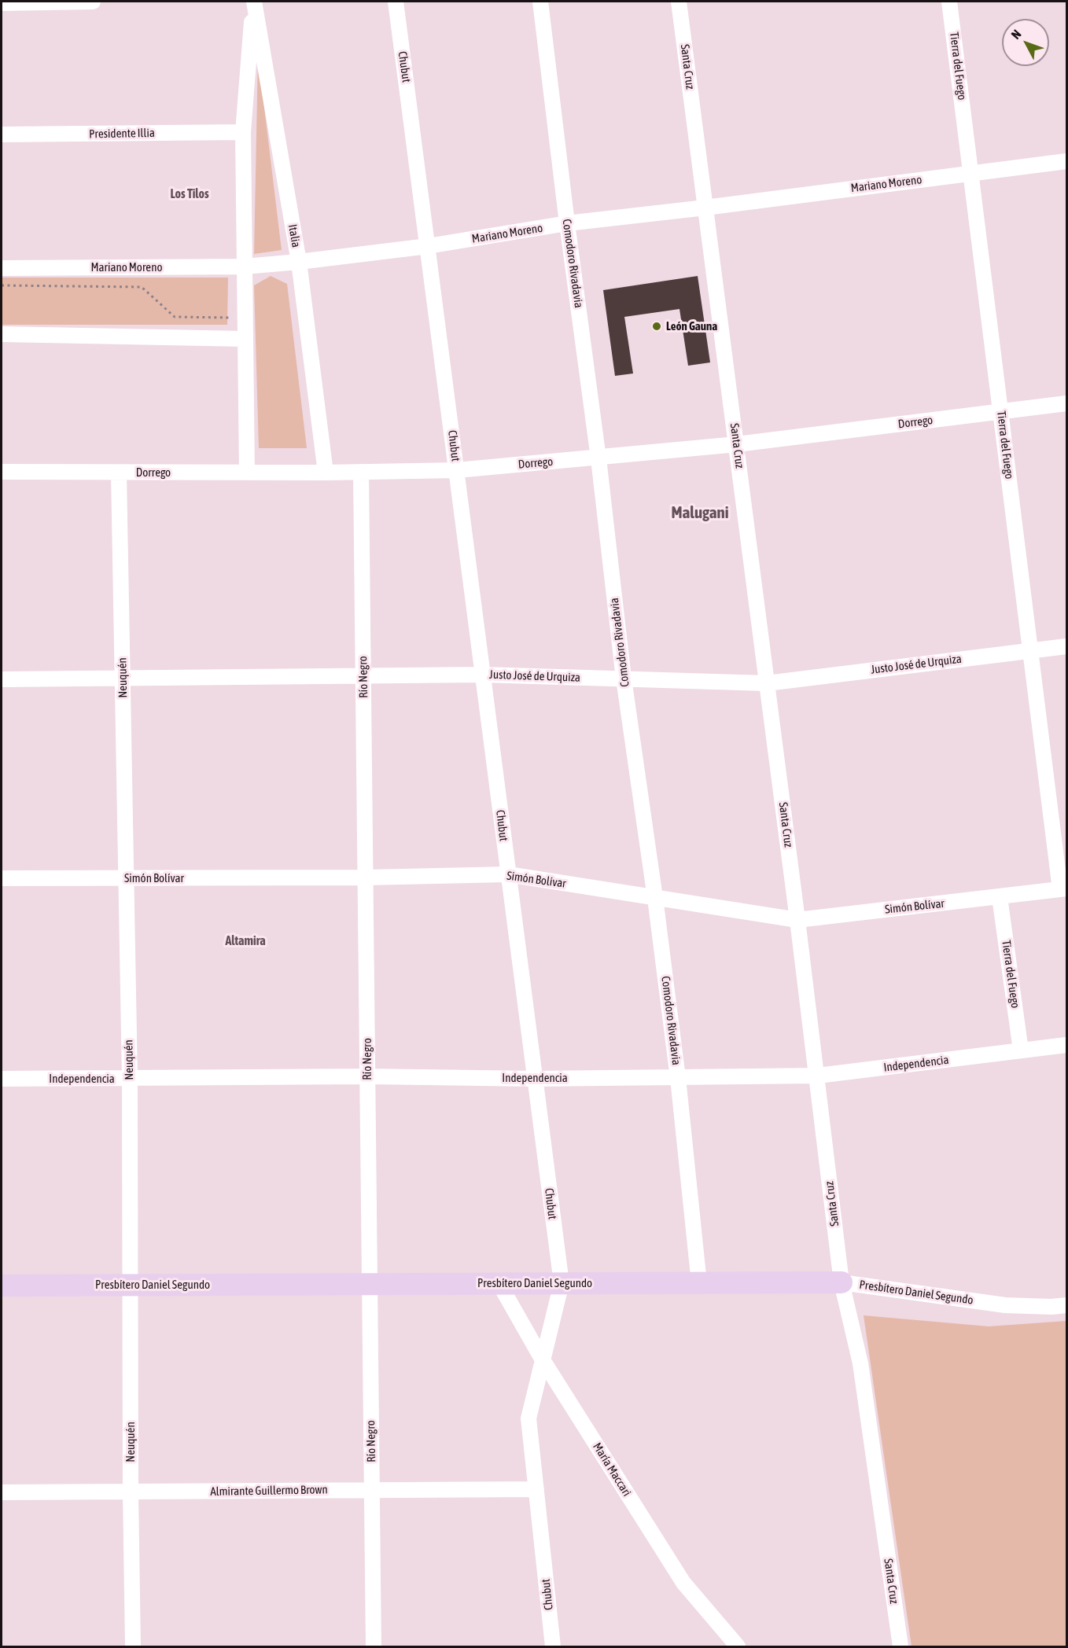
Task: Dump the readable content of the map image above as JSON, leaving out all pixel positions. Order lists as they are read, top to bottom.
{
  "streets": {
    "main road": ["Presbítero Daniel Segundo"],
    "street": [
      "Tierra del Fuego",
      "Chubut",
      "Santa Cruz",
      "Presidente Illia",
      "Mariano Moreno",
      "Italia",
      "Comodoro Rivadavia",
      "Dorrego",
      "Justo José de Urquiza",
      "Río Negro",
      "Neuquén",
      "Simón Bolívar",
      "Independencia",
      "María Maccari",
      "Almirante Guillermo Brown"
    ]
  },
  "crossings": [
    ["Tierra del Fuego", "Mariano Moreno"],
    ["Tierra del Fuego", "Dorrego"],
    ["Tierra del Fuego", "Justo José de Urquiza"],
    ["Tierra del Fuego", "Simón Bolívar"],
    ["Tierra del Fuego", "Independencia"],
    ["Chubut", "Mariano Moreno"],
    ["Chubut", "Dorrego"],
    ["Chubut", "Justo José de Urquiza"],
    ["Chubut", "Simón Bolívar"],
    ["Chubut", "Independencia"],
    ["Chubut", "Presbítero Daniel Segundo"],
    ["Chubut", "María Maccari"],
    ["Chubut", "Almirante Guillermo Brown"],
    ["Santa Cruz", "Mariano Moreno"],
    ["Santa Cruz", "Dorrego"],
    ["Santa Cruz", "Justo José de Urquiza"],
    ["Santa Cruz", "Simón Bolívar"],
    ["Santa Cruz", "Independencia"],
    ["Santa Cruz", "Presbítero Daniel Segundo"],
    ["Mariano Moreno", "Italia"],
    ["Mariano Moreno", "Comodoro Rivadavia"],
    ["Italia", "Dorrego"],
    ["Comodoro Rivadavia", "Dorrego"],
    ["Comodoro Rivadavia", "Justo José de Urquiza"],
    ["Comodoro Rivadavia", "Simón Bolívar"],
    ["Comodoro Rivadavia", "Independencia"],
    ["Comodoro Rivadavia", "Presbítero Daniel Segundo"],
    ["Dorrego", "Río Negro"],
    ["Dorrego", "Neuquén"],
    ["Justo José de Urquiza", "Río Negro"],
    ["Justo José de Urquiza", "Neuquén"],
    ["Río Negro", "Simón Bolívar"],
    ["Río Negro", "Independencia"],
    ["Río Negro", "Presbítero Daniel Segundo"],
    ["Río Negro", "Almirante Guillermo Brown"],
    ["Neuquén", "Simón Bolívar"],
    ["Neuquén", "Independencia"],
    ["Neuquén", "Presbítero Daniel Segundo"],
    ["Neuquén", "Almirante Guillermo Brown"],
    ["Presbítero Daniel Segundo", "María Maccari"]
  ],
  "districts": ["Los Tilos", "Malugani", "Altamira"],
  "places": ["León Gauna"],
  "north": "top left"
}
